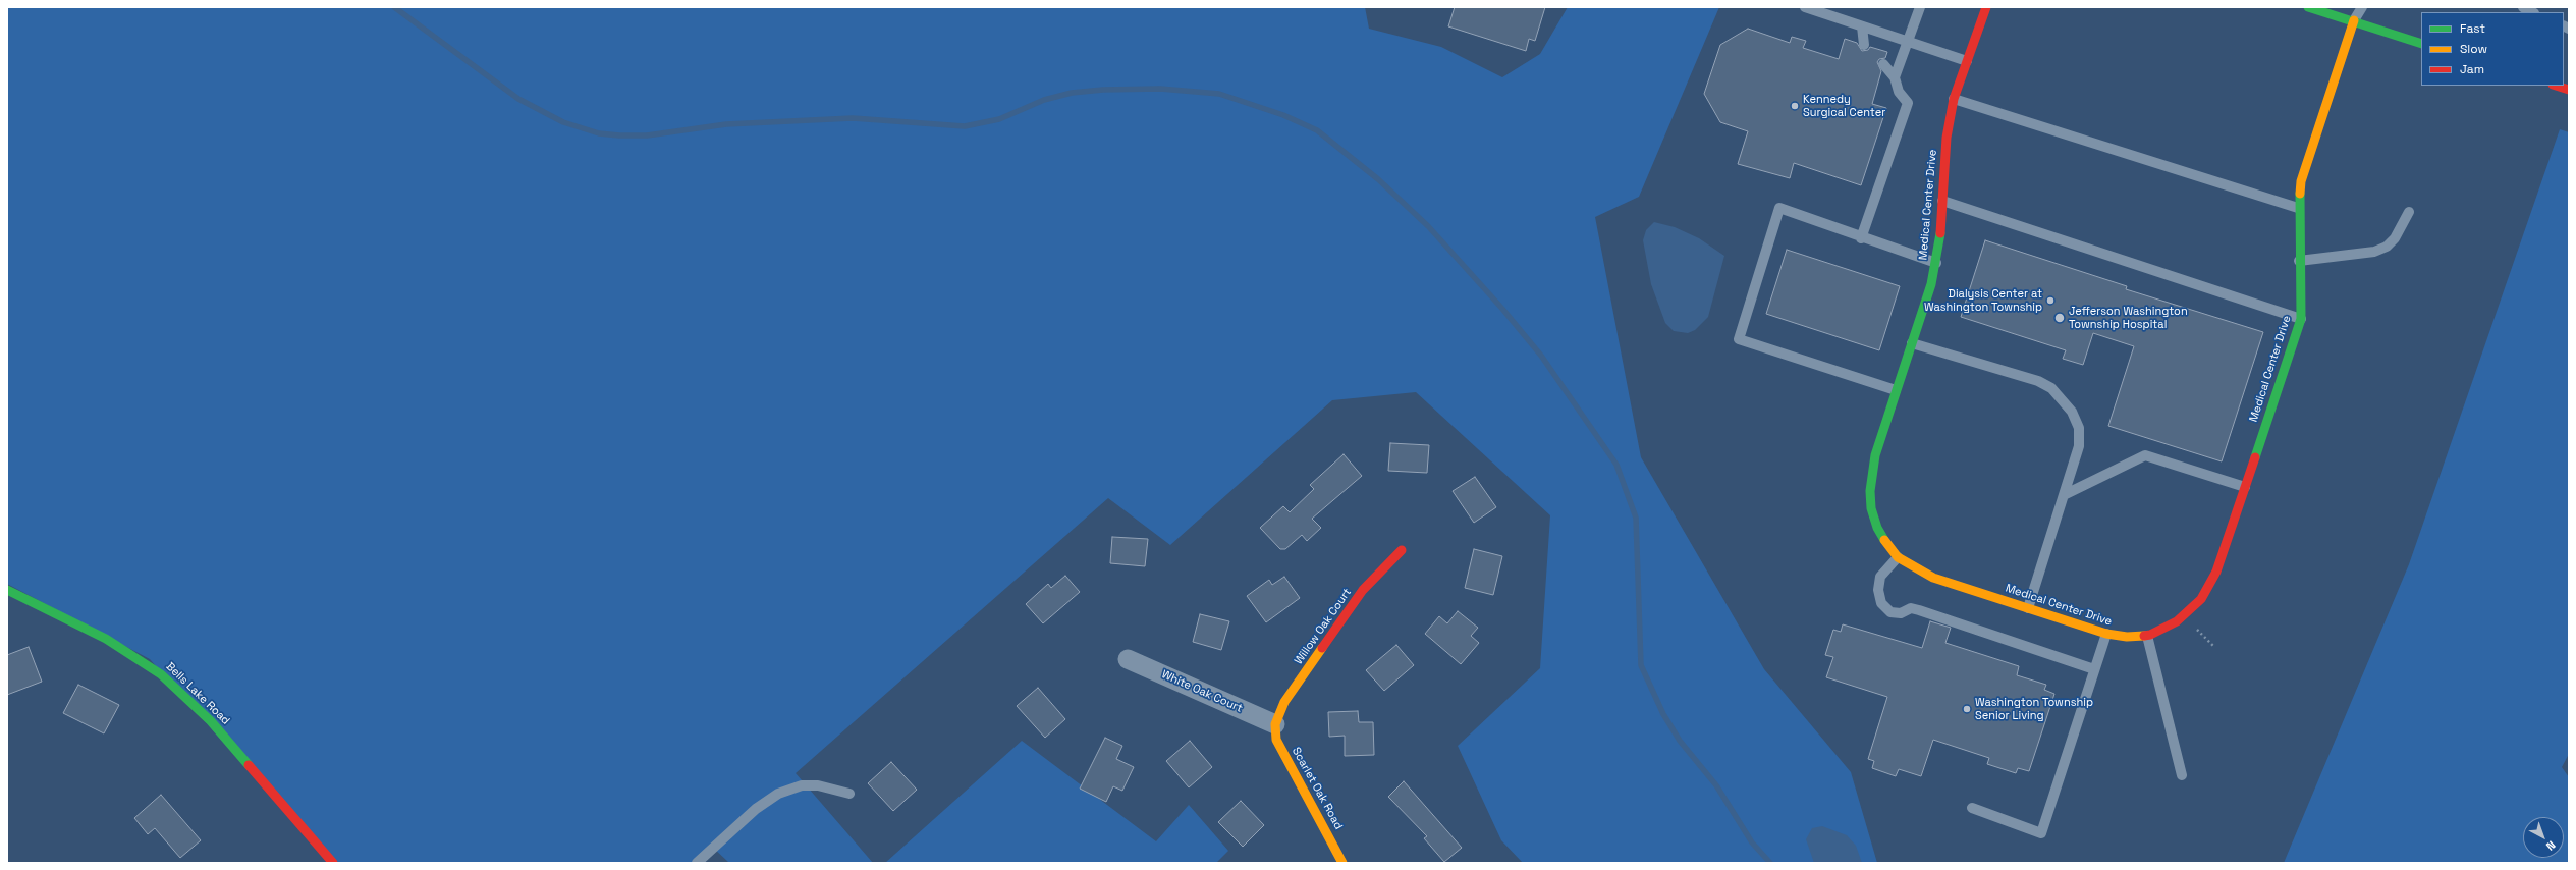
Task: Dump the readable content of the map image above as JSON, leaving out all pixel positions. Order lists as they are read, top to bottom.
{
  "streets": {
    "street": [
      "Medical Center Drive",
      "Willow Oak Court",
      "White Oak Court",
      "Bells Lake Road",
      "Scarlet Oak Road"
    ]
  },
  "crossings": [
    ["Willow Oak Court", "White Oak Court"],
    ["Willow Oak Court", "Scarlet Oak Road"],
    ["White Oak Court", "Scarlet Oak Road"]
  ],
  "places": [
    "Kennedy Surgical Center",
    "Dialysis Center at Washington Township",
    "Jefferson Washington Township Hospital",
    "Washington Township Senior Living"
  ],
  "legend": ["Fast", "Slow", "Jam"],
  "north": "bottom right"
}
